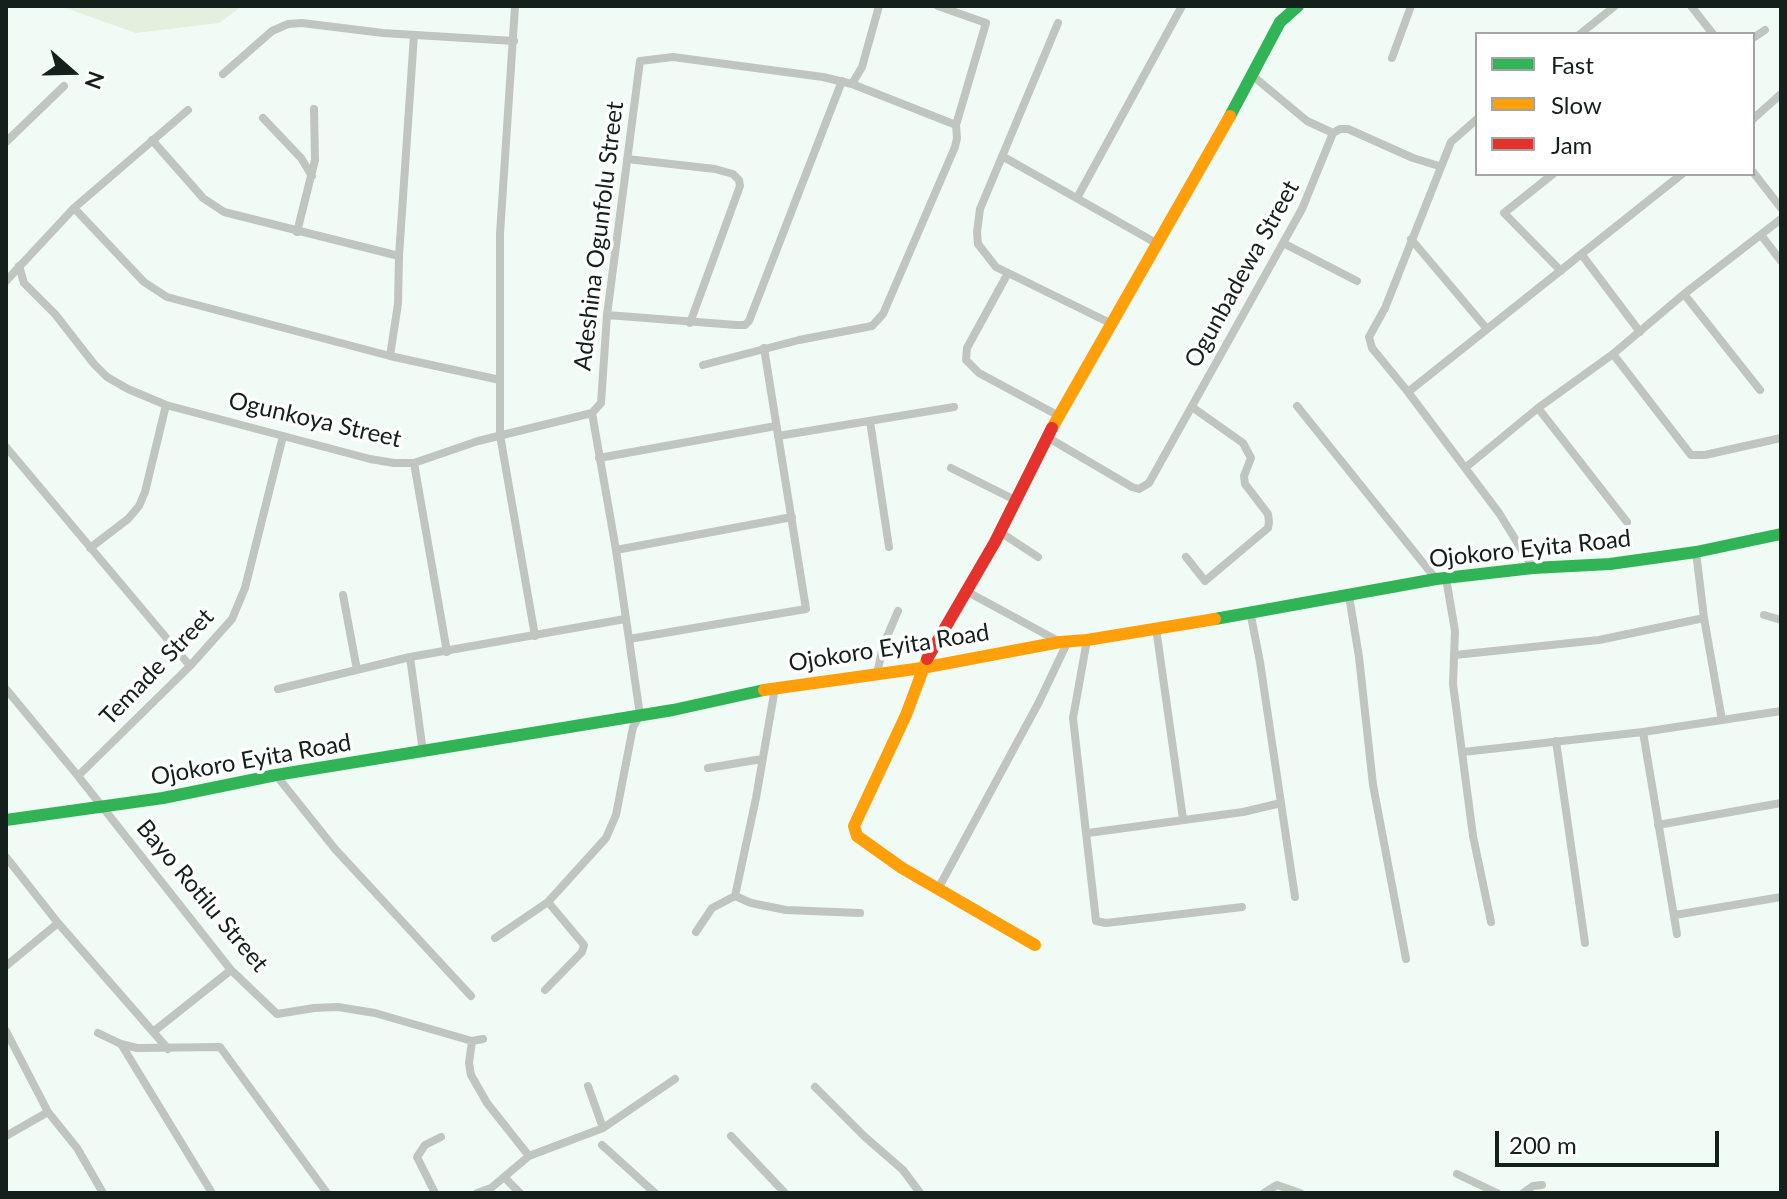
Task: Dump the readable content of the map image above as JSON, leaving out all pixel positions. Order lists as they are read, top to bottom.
{
  "streets": {
    "street": [
      "Adeshina Ogunfolu Street",
      "Ogunbadewa Street",
      "Ogunkoya Street",
      "Ojokoro Eyita Road",
      "Temade Street",
      "Bayo Rotilu Street"
    ]
  },
  "crossings": [
    ["Adeshina Ogunfolu Street", "Ogunkoya Street"],
    ["Ogunkoya Street", "Temade Street"],
    ["Ojokoro Eyita Road", "Bayo Rotilu Street"],
    ["Temade Street", "Bayo Rotilu Street"]
  ],
  "legend": ["Fast", "Slow", "Jam"],
  "scale_bar": "200 m",
  "north": "right"
}
